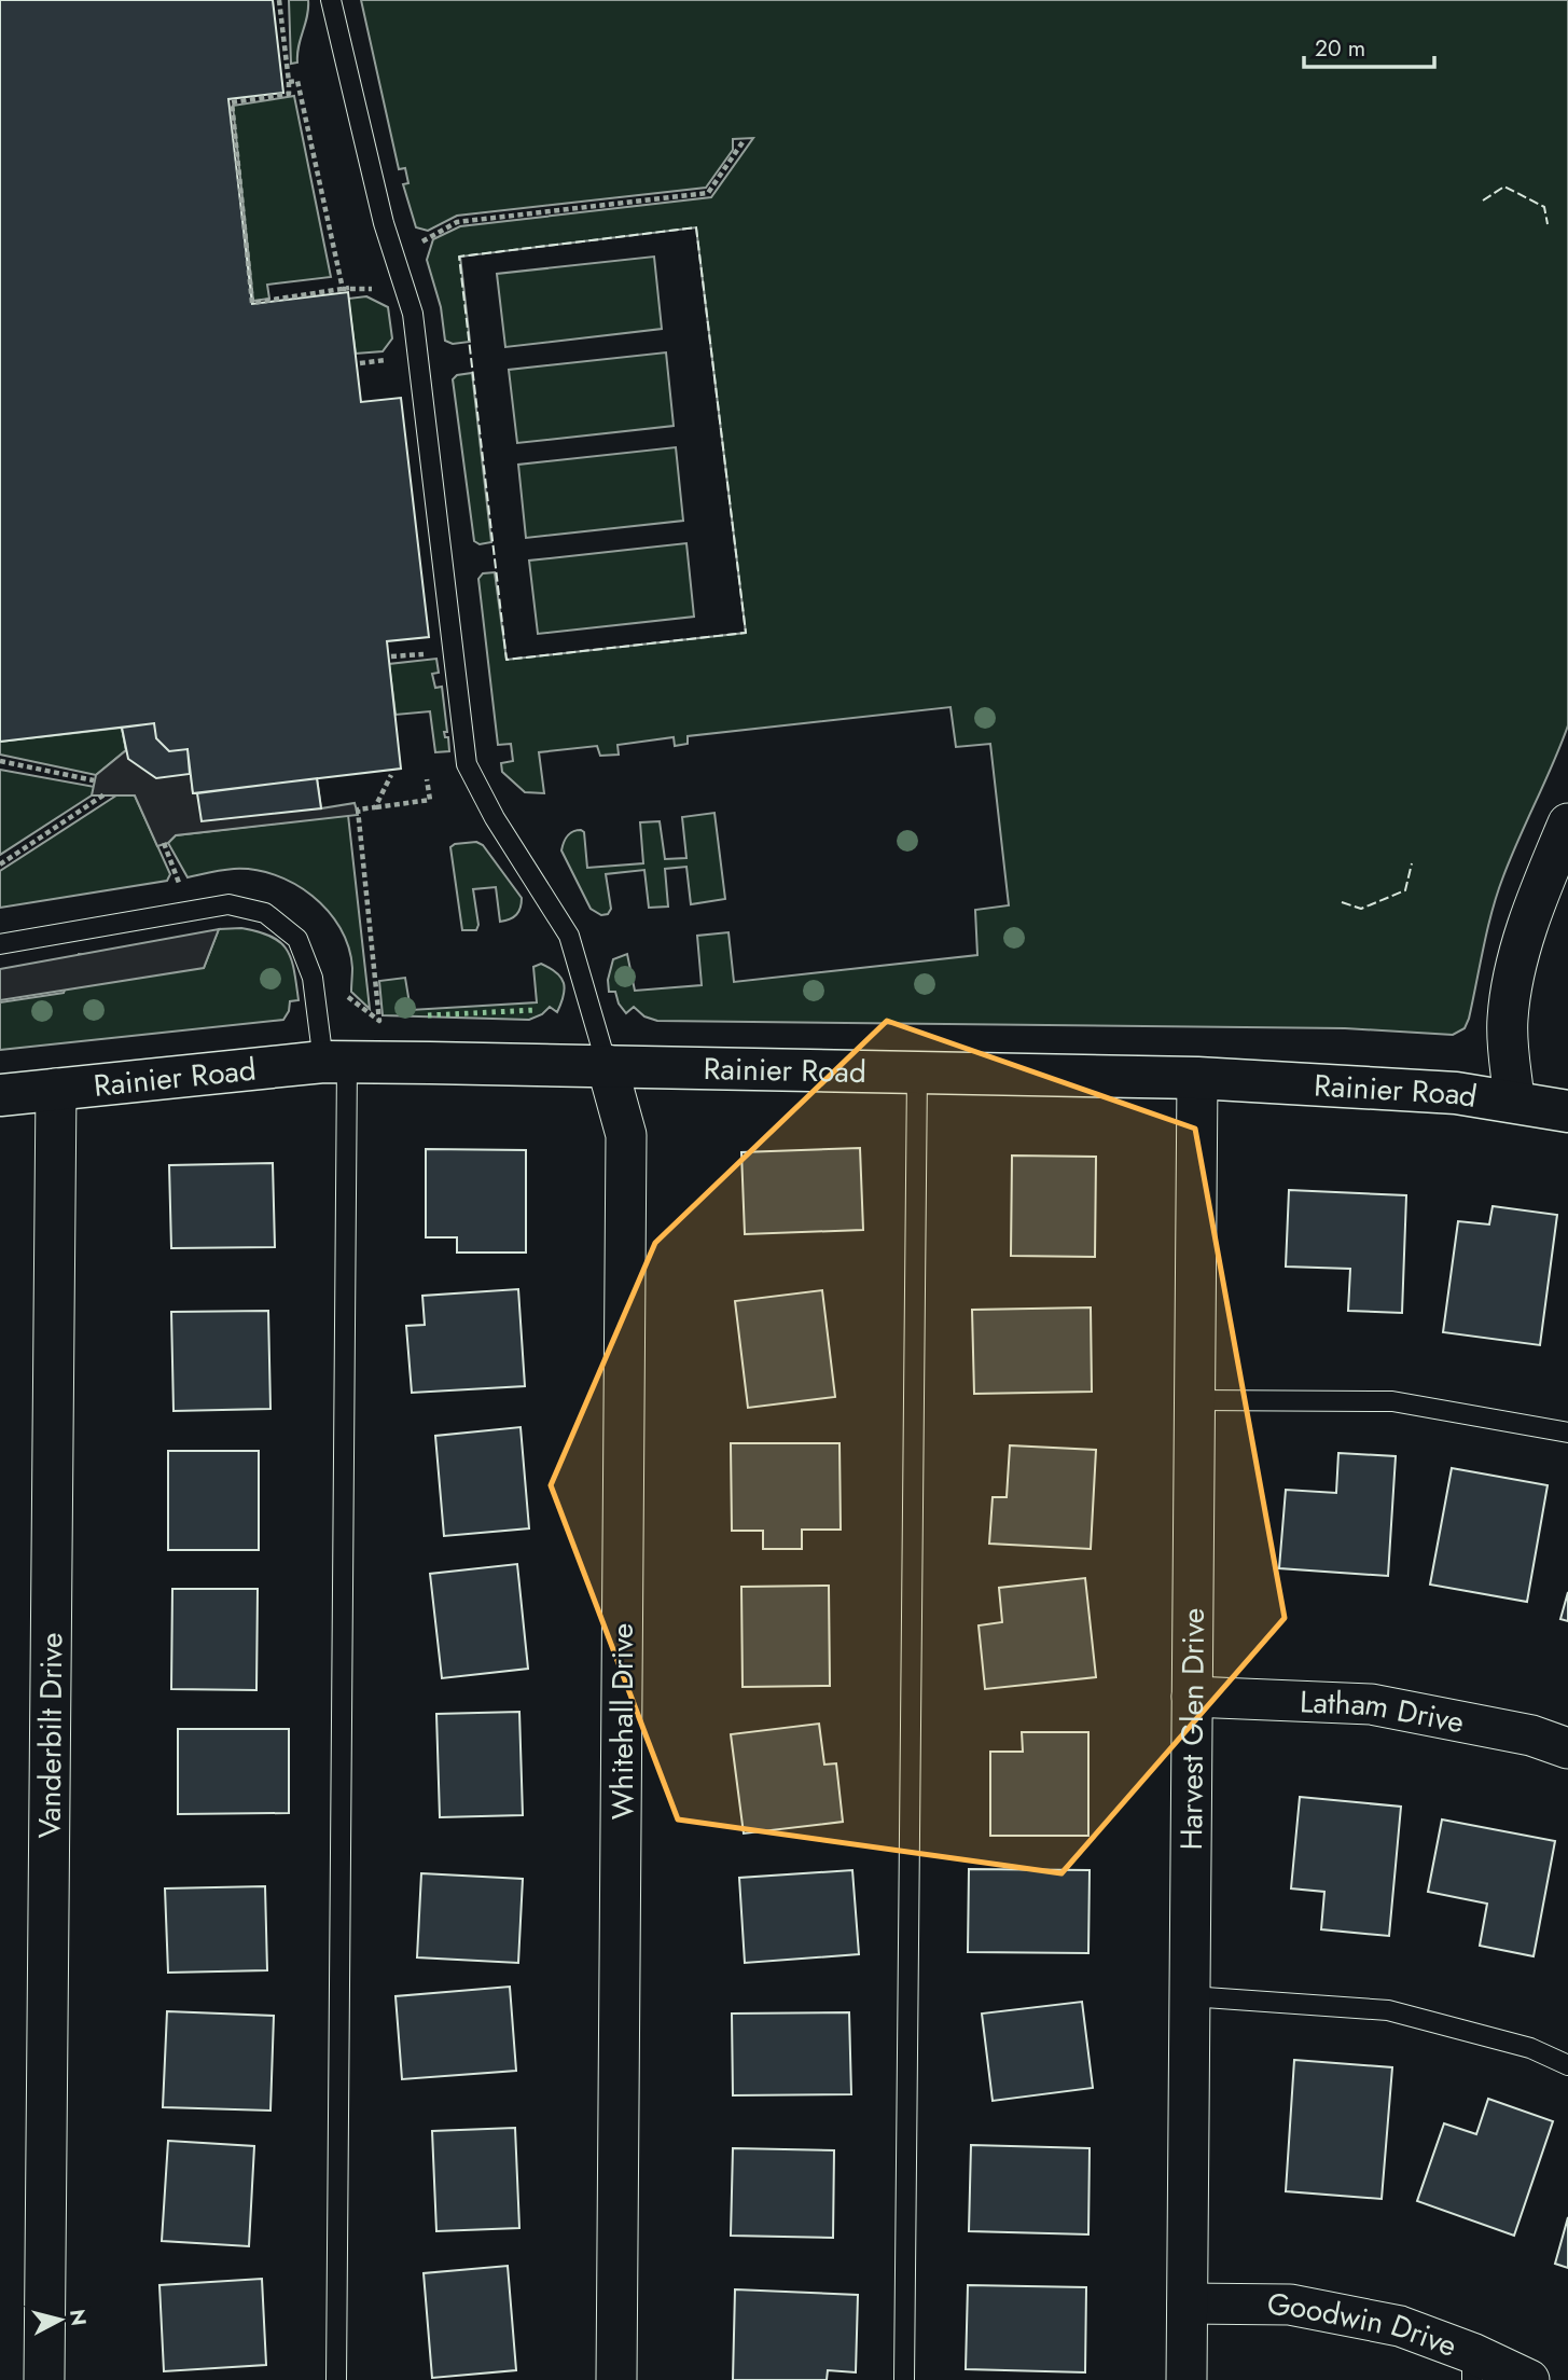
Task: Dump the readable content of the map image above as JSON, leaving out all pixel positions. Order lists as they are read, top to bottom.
{
  "streets": {
    "street": [
      "Rainier Road",
      "Latham Drive",
      "Whitehall Drive",
      "Harvest Glen Drive",
      "Vanderbilt Drive",
      "Goodwin Drive"
    ]
  },
  "crossings": [
    ["Rainier Road", "Whitehall Drive"],
    ["Rainier Road", "Harvest Glen Drive"],
    ["Rainier Road", "Vanderbilt Drive"],
    ["Latham Drive", "Harvest Glen Drive"],
    ["Harvest Glen Drive", "Goodwin Drive"]
  ],
  "scale_bar": "20 m",
  "north": "right"
}
